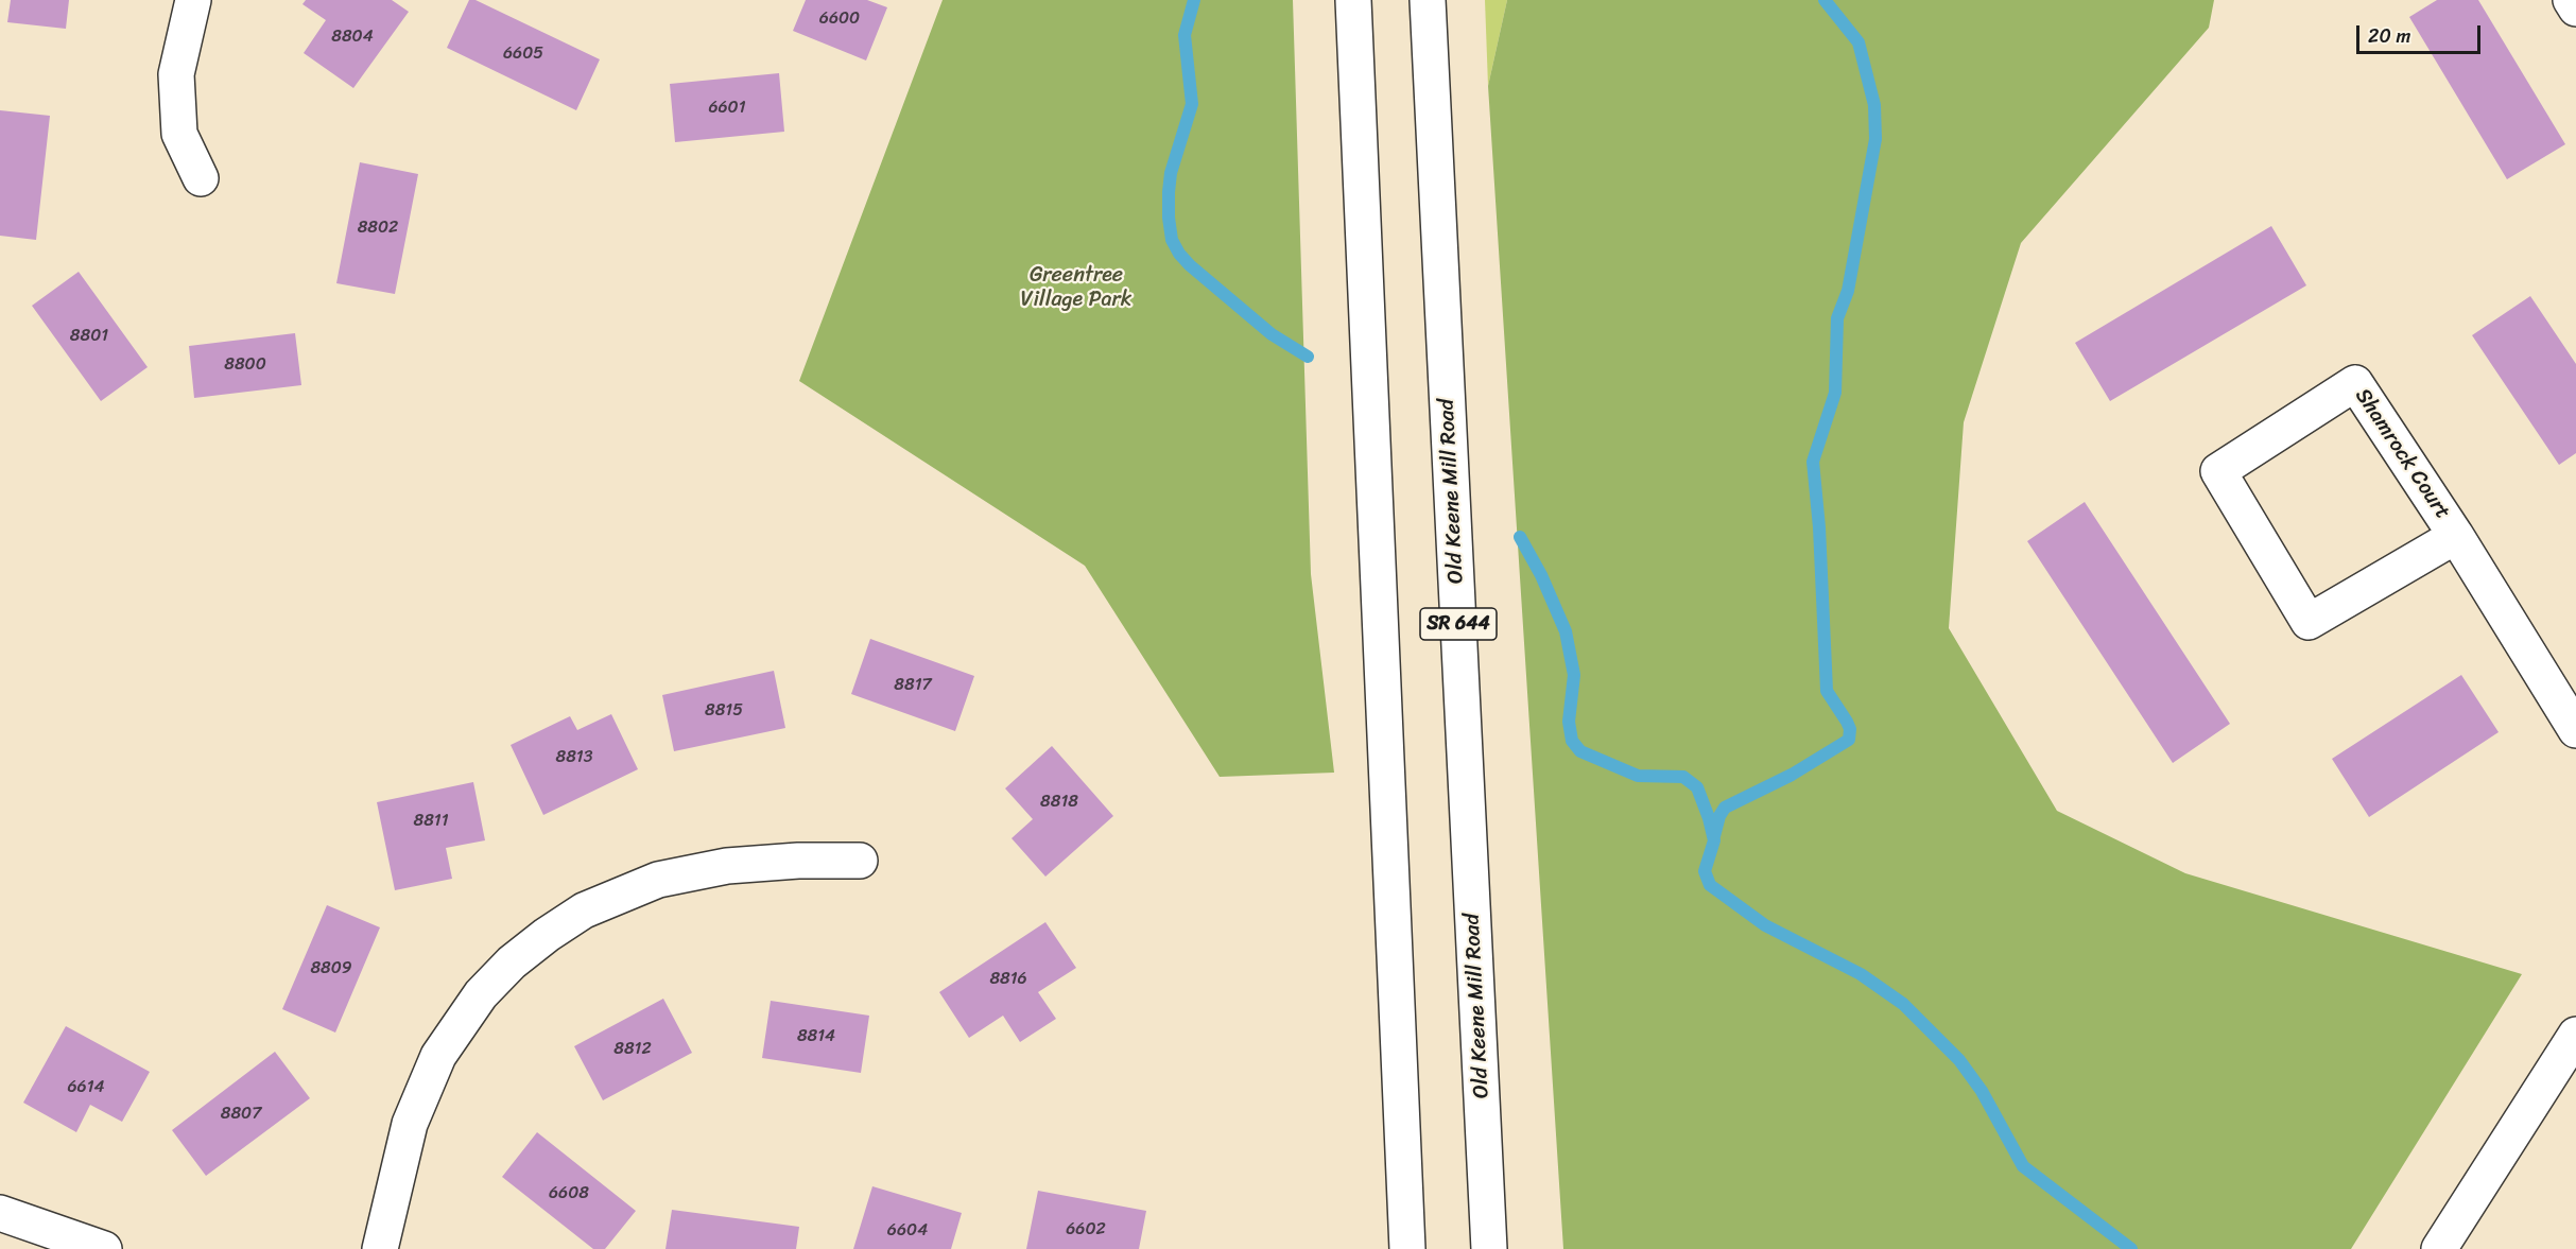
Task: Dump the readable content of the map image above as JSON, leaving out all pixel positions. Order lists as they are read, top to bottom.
{
  "streets": {
    "main road": ["Shamrock Court", "Old Keene Mill Road", "SR 644"]
  },
  "parks": ["Greentree Village Park"],
  "house_numbers": [
    "6600",
    "8804",
    "6605",
    "6601",
    "8802",
    "8801",
    "8800",
    "8817",
    "8815",
    "8813",
    "8818",
    "8811",
    "8809",
    "8816",
    "8814",
    "8812",
    "6614",
    "8807",
    "6608",
    "6602",
    "6604"
  ],
  "scale_bar": "20 m"
}
